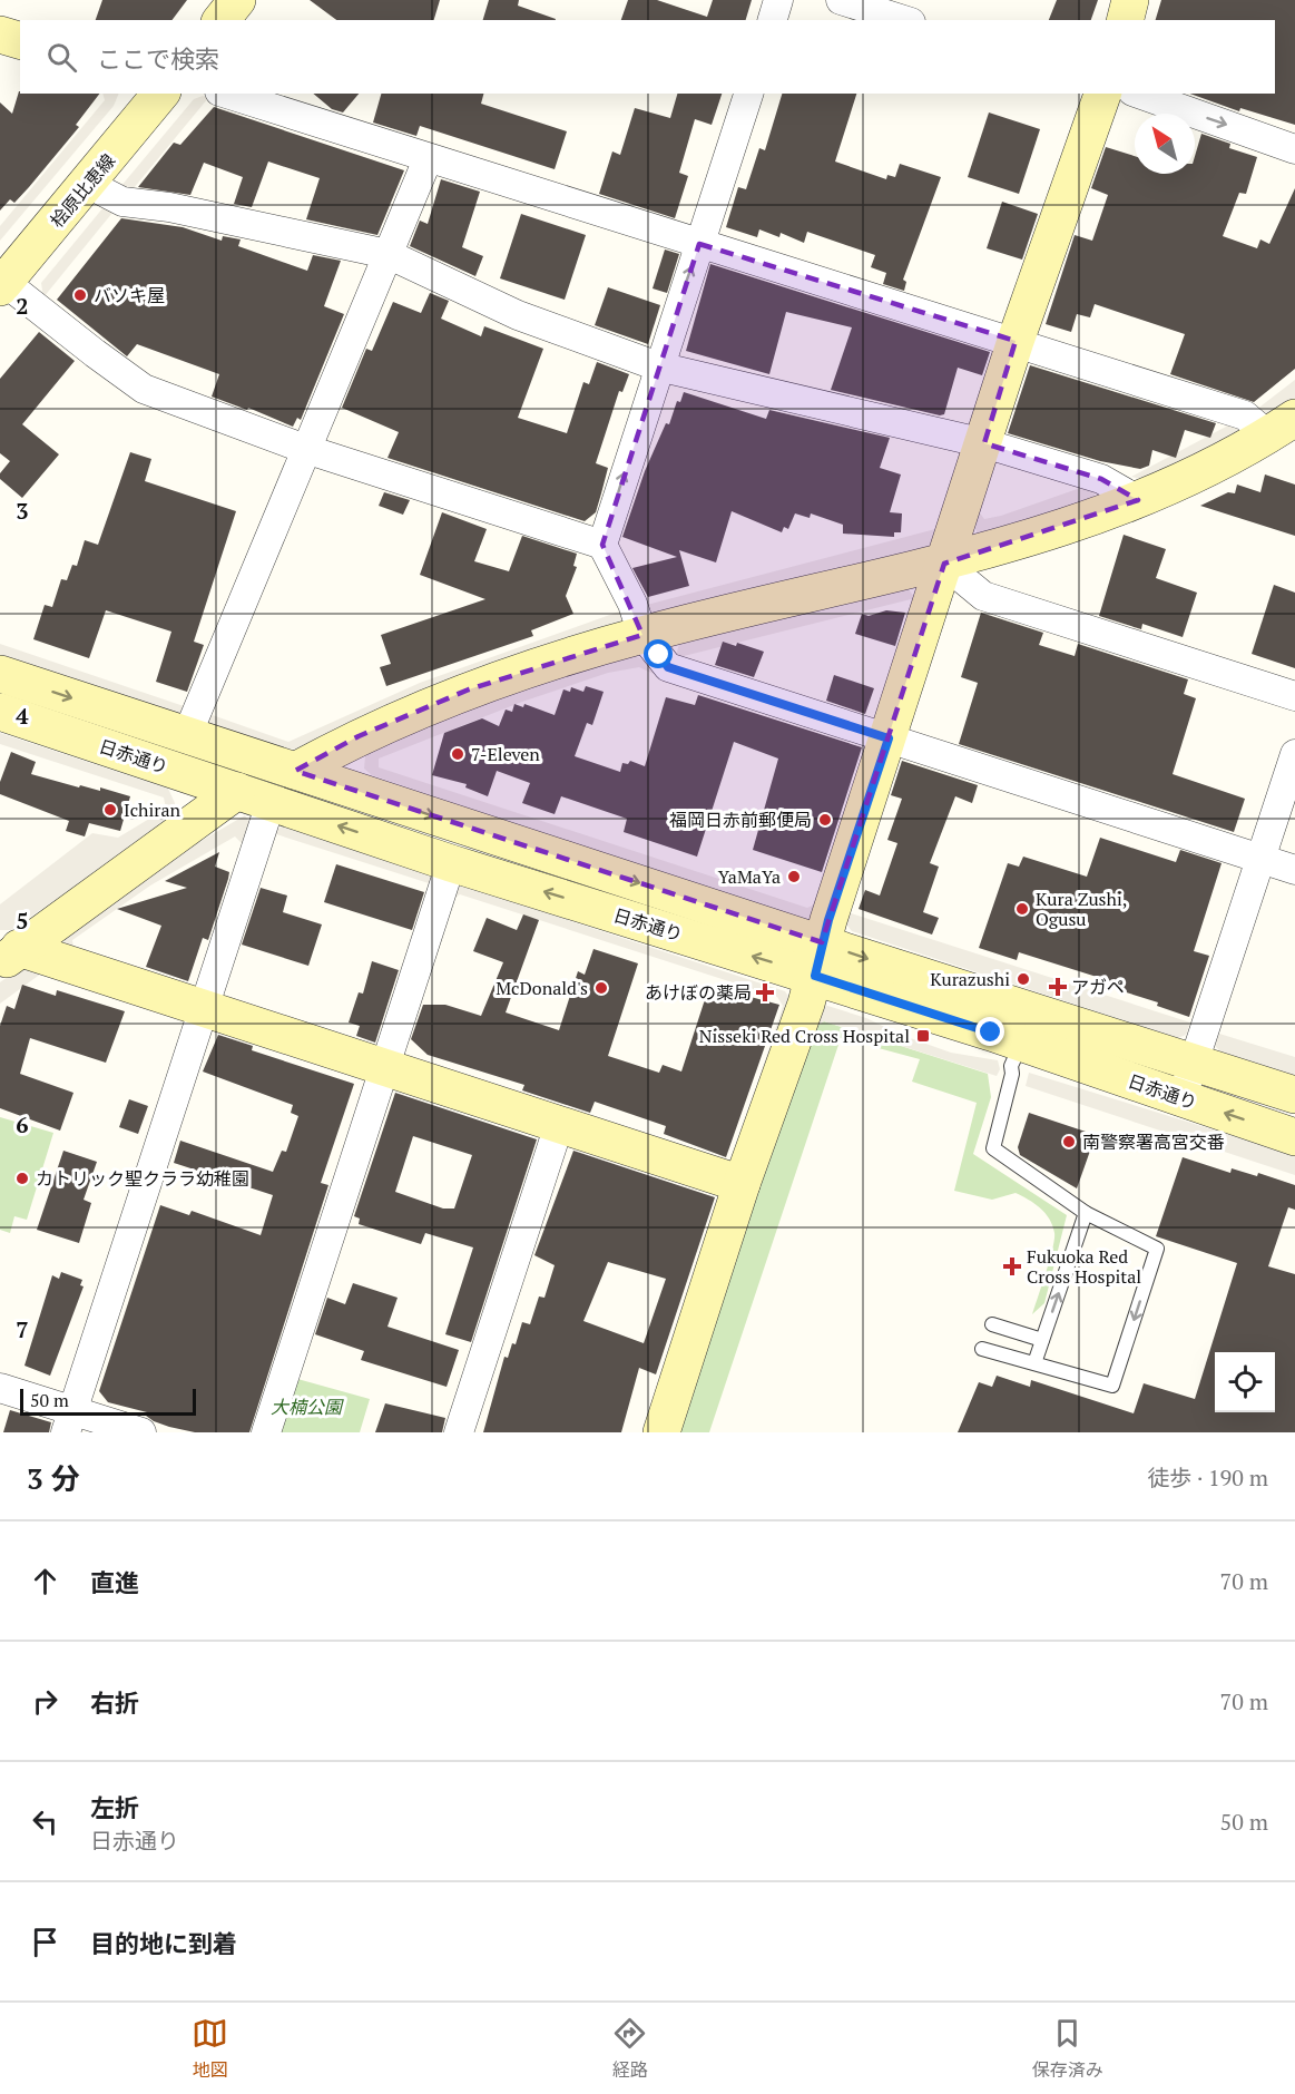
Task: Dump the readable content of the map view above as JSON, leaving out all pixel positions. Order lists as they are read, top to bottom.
{
  "streets": {
    "street": ["桧原比恵線", "日赤通り"]
  },
  "parks": ["大楠公園"],
  "places": {
    "other": [
      "バソキ屋",
      "7-Eleven",
      "Ichiran",
      "福岡日赤前郵便局",
      "YaMaYa",
      "Kura Zushi, Ogusu",
      "Kurazushi",
      "McDonald's",
      "南警察署高宮交番",
      "カトリック聖クララ幼稚園"
    ],
    "health": ["アガペ", "あけぼの薬局", "Fukuoka Red Cross Hospital"],
    "transit": ["Nisseki Red Cross Hospital"]
  },
  "scale_bar": "50 m",
  "north": "top left",
  "page": {
    "search": "ここで検索",
    "scale": "50 m",
    "heading": ["3 分", "徒歩 · 190 m"],
    "list": [
      ["直進", "70 m"],
      ["右折", "70 m"],
      ["左折", "日赤通り", "50 m"],
      "目的地に到着"
    ],
    "nav": ["地図", "経路", "保存済み"]
  },
  "grid": {
    "rows": [
      "2",
      "3",
      "4",
      "5",
      "6",
      "7"
    ]
  }
}
